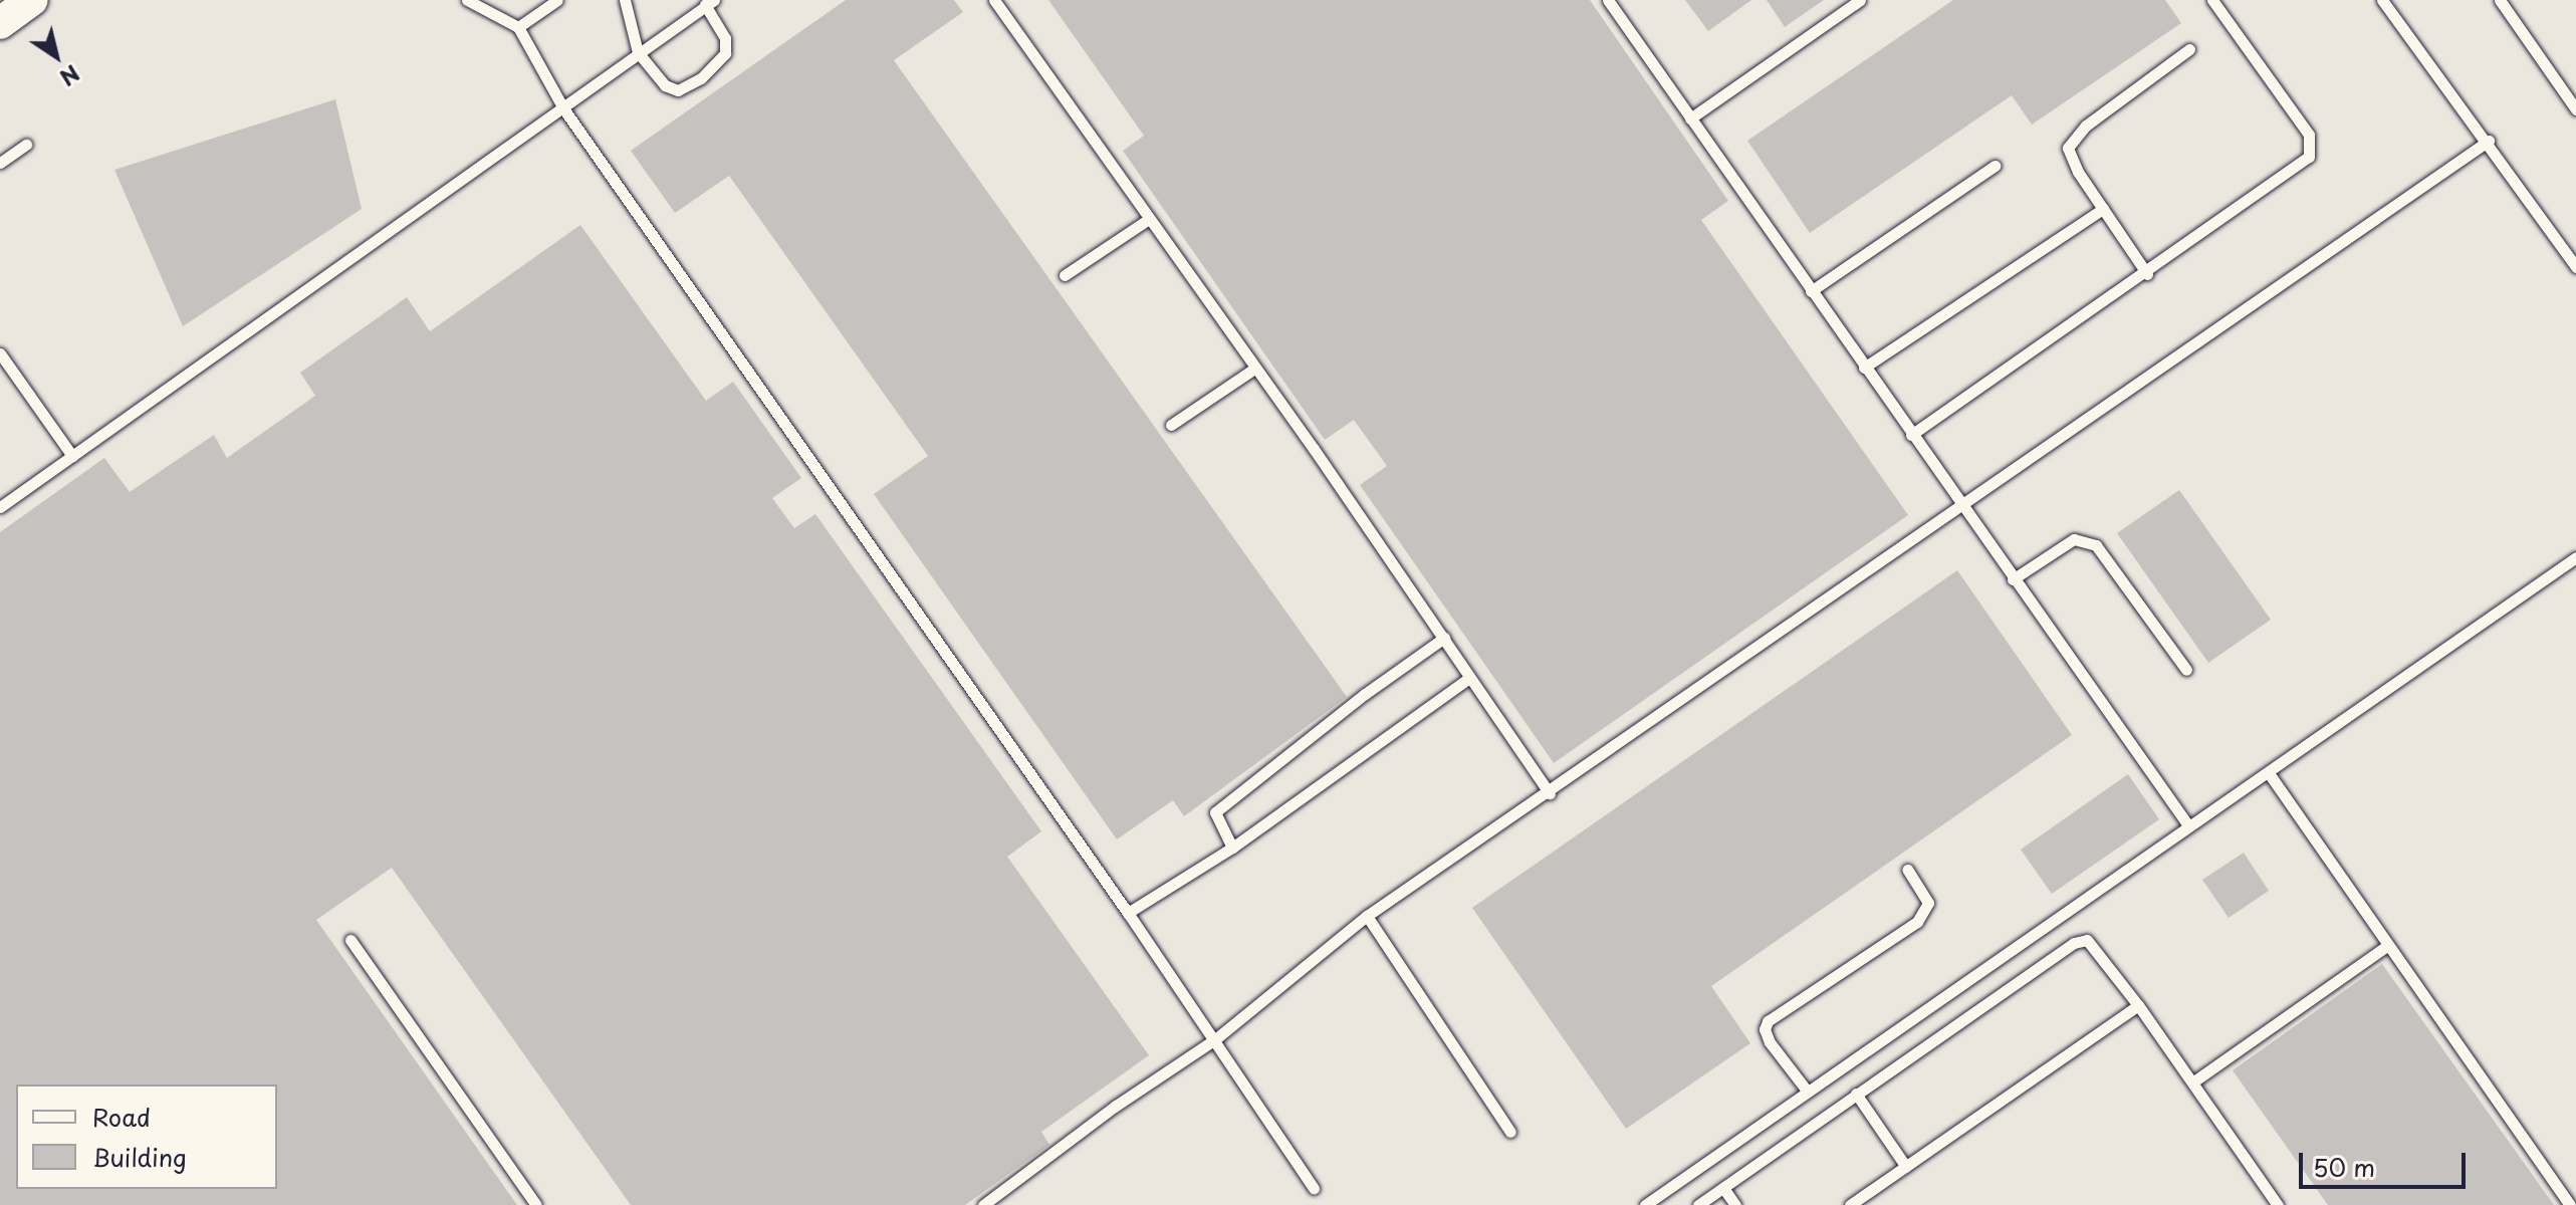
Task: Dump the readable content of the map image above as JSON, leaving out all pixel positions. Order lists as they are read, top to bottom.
{
  "legend": ["Road", "Building"],
  "scale_bar": "50 m",
  "north": "bottom right"
}
